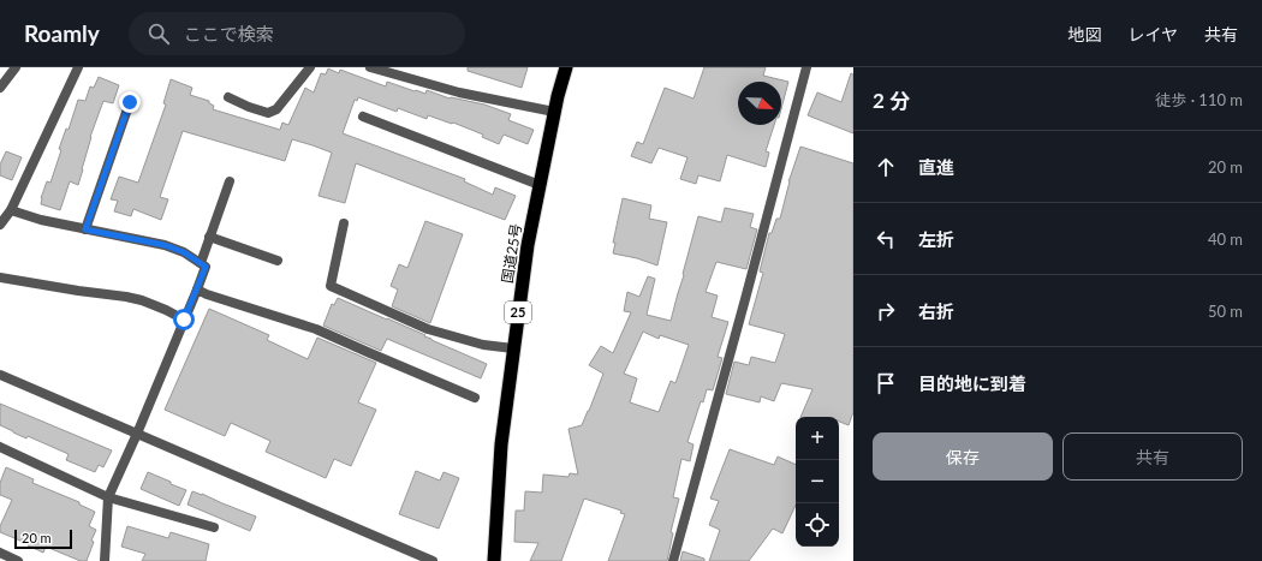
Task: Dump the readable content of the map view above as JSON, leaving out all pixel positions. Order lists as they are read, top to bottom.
{
  "streets": {
    "highway": ["国道25号", "25"]
  },
  "scale_bar": "20 m",
  "north": "bottom right",
  "page": {
    "header": "Roamly",
    "search": "ここで検索",
    "nav": ["地図", "レイヤ", "共有"],
    "heading": ["2 分", "徒歩 · 110 m"],
    "list": [
      ["直進", "20 m"],
      ["左折", "40 m"],
      ["右折", "50 m"],
      "目的地に到着"
    ],
    "map_buttons": ["+", "−"],
    "buttons": ["保存", "共有"],
    "scale": "20 m"
  }
}
